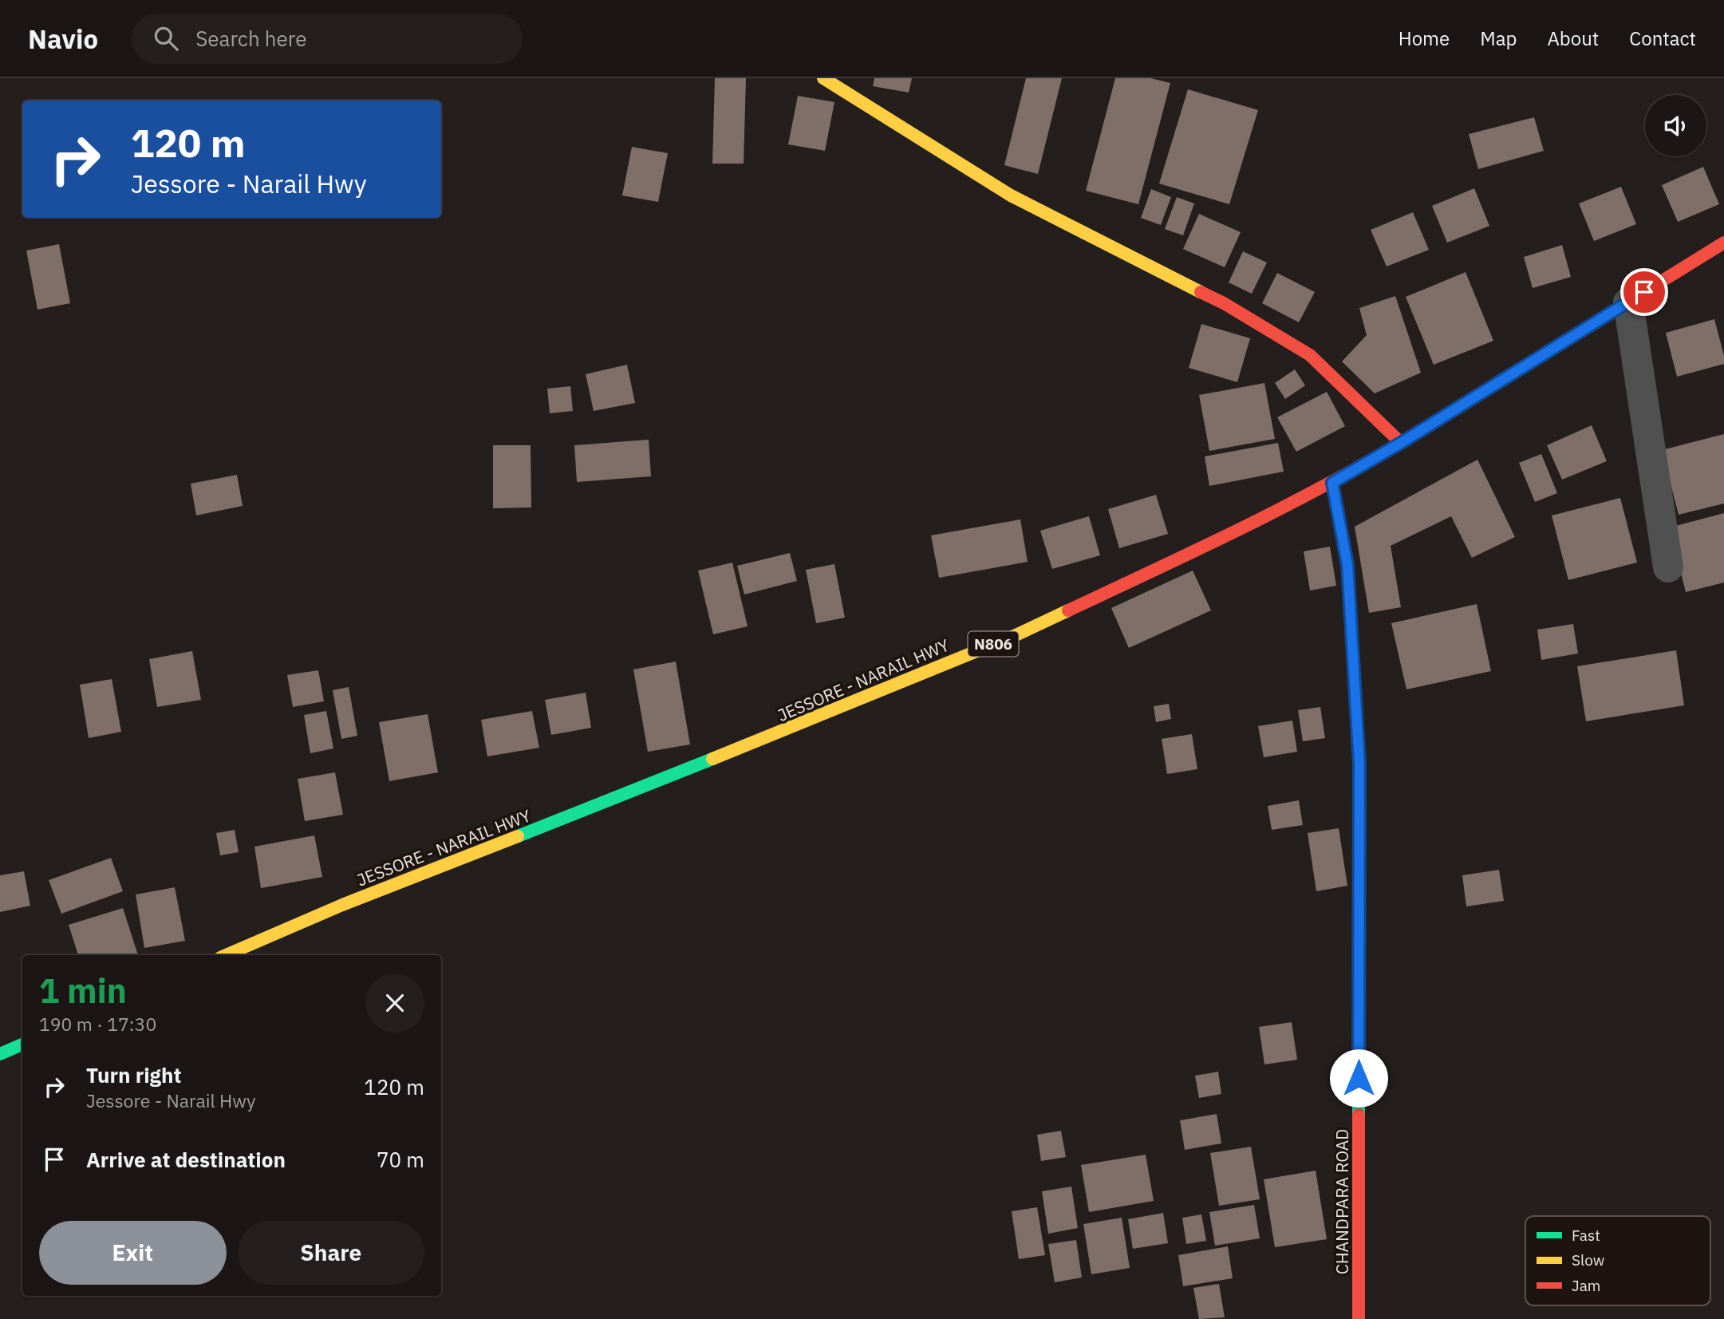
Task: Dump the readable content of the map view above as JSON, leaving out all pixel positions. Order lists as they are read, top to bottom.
{
  "streets": {
    "main road": ["N806", "JESSORE - NARAIL HWY", "CHANDPARA ROAD"]
  },
  "crossings": [
    ["JESSORE - NARAIL HWY", "CHANDPARA ROAD"]
  ],
  "legend": ["Fast", "Slow", "Jam"],
  "page": {
    "header": "Navio",
    "search": "Search here",
    "nav": [
      "Home",
      "Map",
      "About",
      "Contact"
    ],
    "turn": ["120 m", "Jessore - Narail Hwy"],
    "heading": ["1 min", "190 m · 17:30"],
    "list": [
      {
        "name": "Turn right",
        "note": "Jessore - Narail Hwy",
        "value": "120 m"
      },
      {
        "name": "Arrive at destination",
        "value": "70 m"
      }
    ],
    "buttons": ["Exit", "Share"]
  }
}
